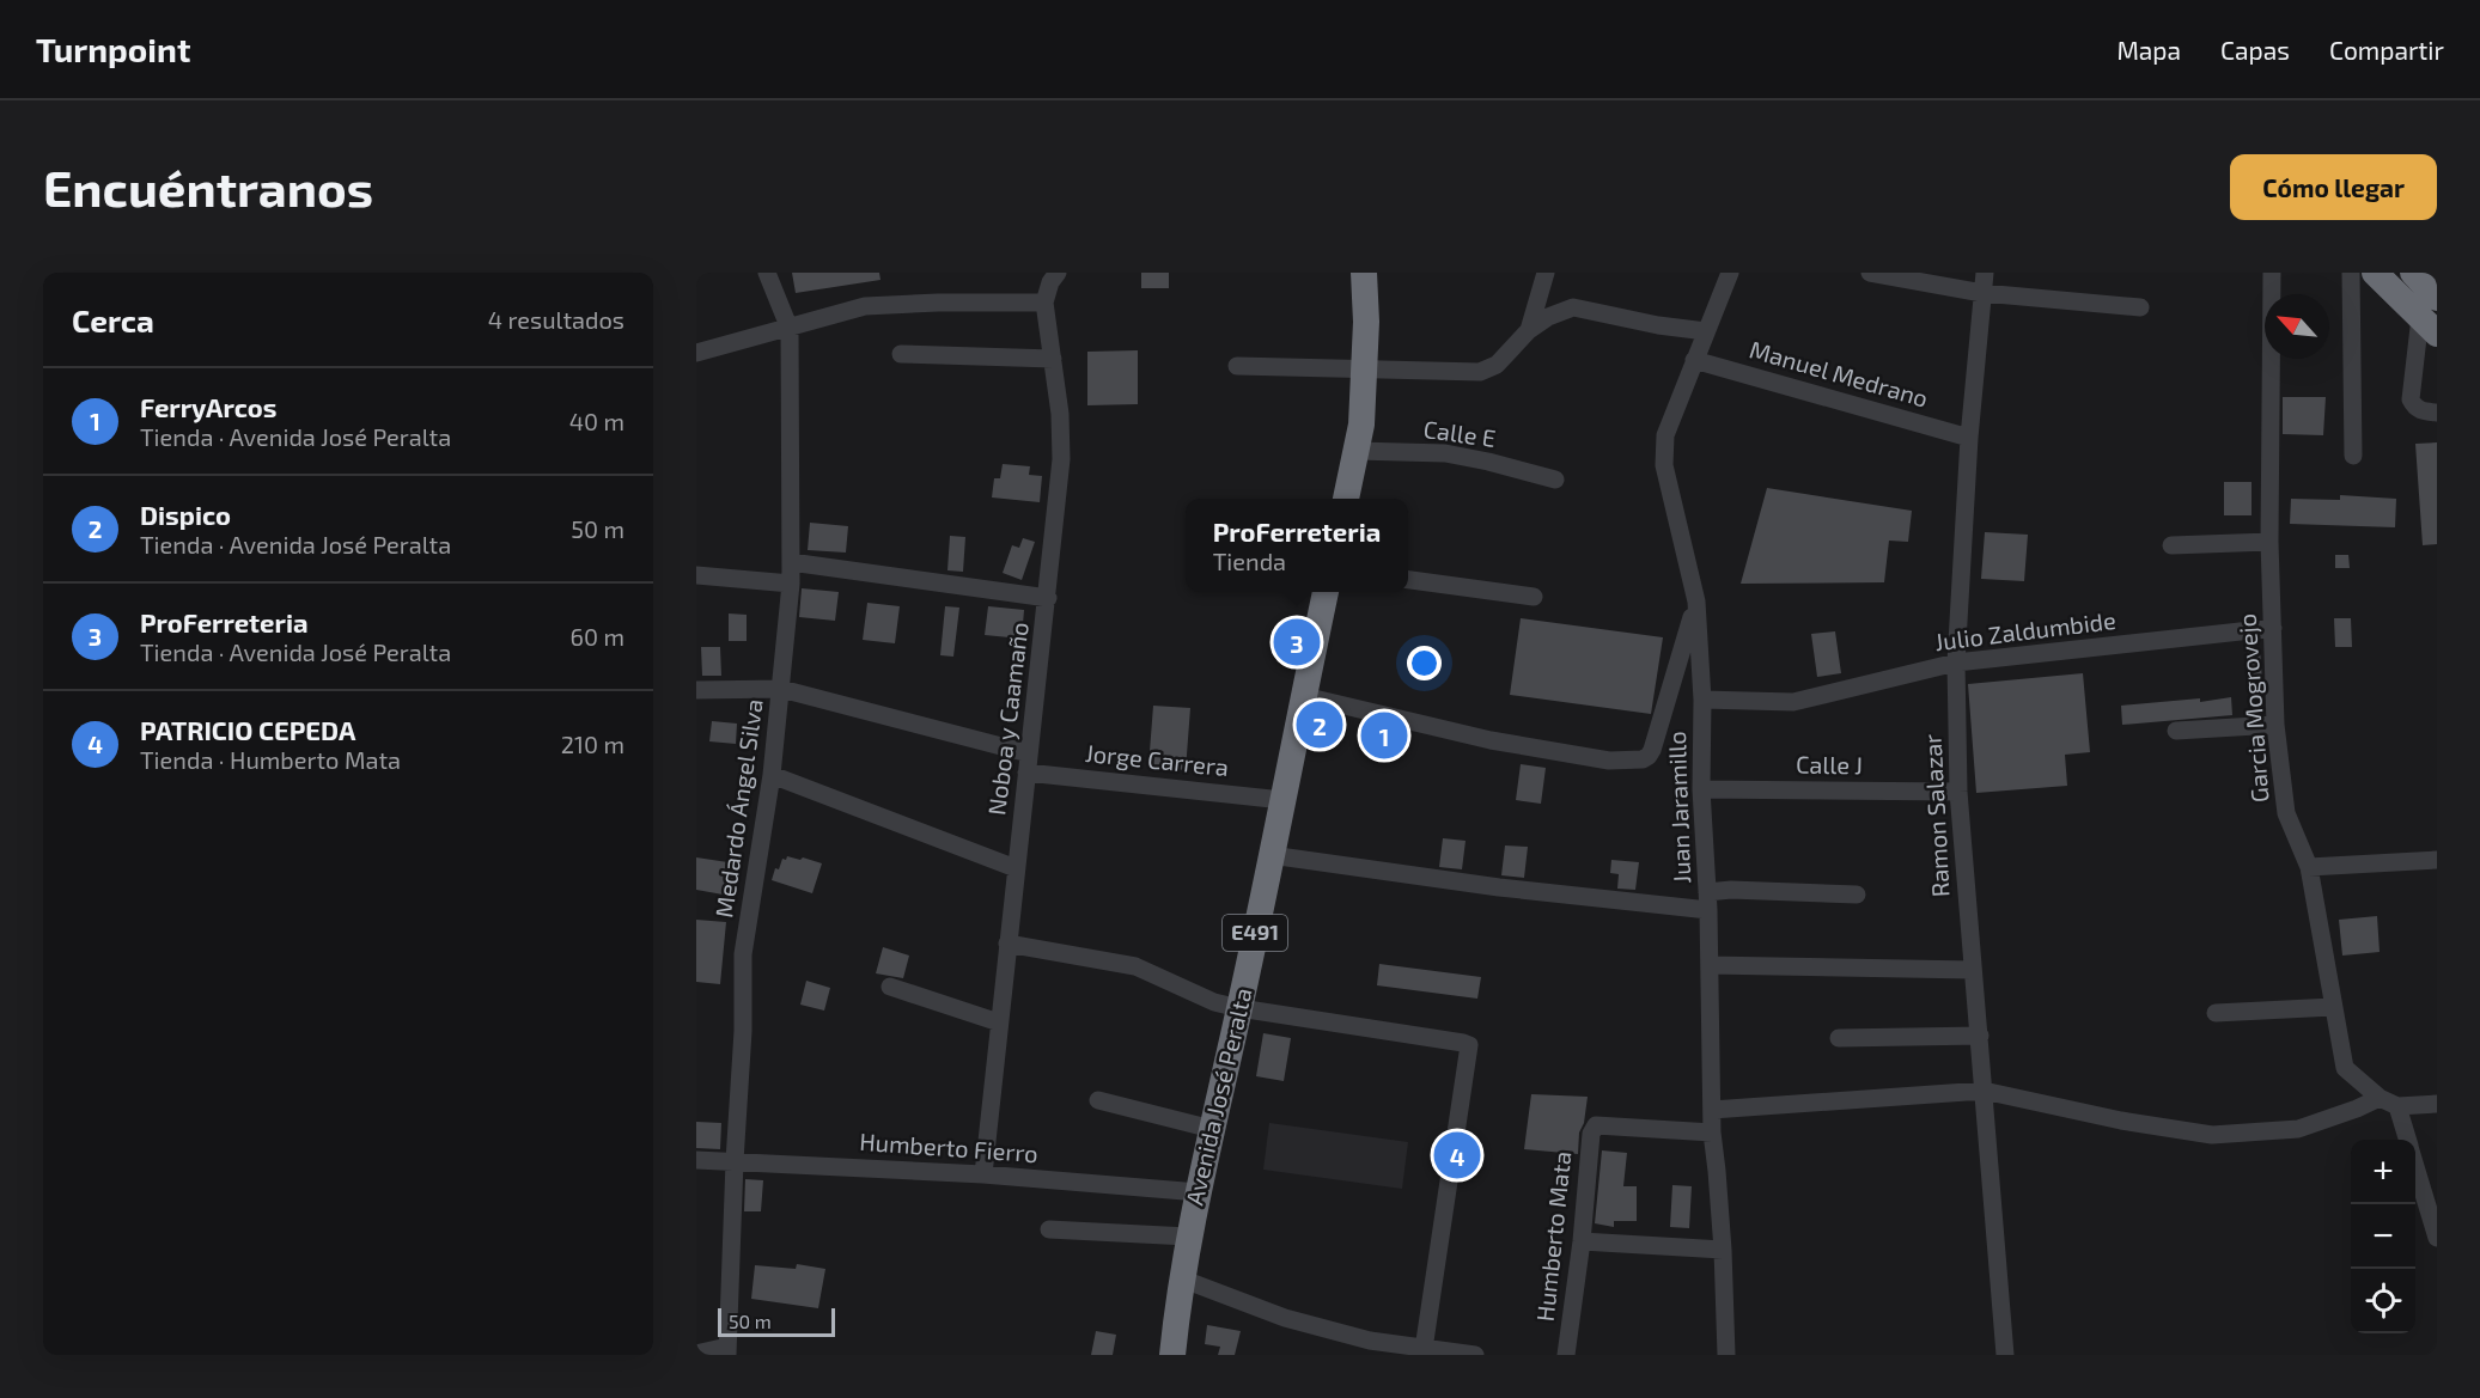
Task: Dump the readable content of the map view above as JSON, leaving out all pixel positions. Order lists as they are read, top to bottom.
{
  "streets": {
    "highway": ["E491", "Avenida José Peralta"],
    "street": [
      "Manuel Medrano",
      "Calle E",
      "Julio Zaldumbide",
      "Garcia Mogrovejo",
      "Noboa y Caamaño",
      "Jorge Carrera",
      "Calle J",
      "Juan Jaramillo",
      "Medardo Ángel Silva",
      "Ramon Salazar",
      "Humberto Fierro",
      "Humberto Mata"
    ]
  },
  "crossings": [
    ["Manuel Medrano", "Juan Jaramillo"],
    ["Manuel Medrano", "Ramon Salazar"],
    ["Julio Zaldumbide", "Garcia Mogrovejo"],
    ["Julio Zaldumbide", "Juan Jaramillo"],
    ["Julio Zaldumbide", "Ramon Salazar"],
    ["Noboa y Caamaño", "Jorge Carrera"],
    ["Noboa y Caamaño", "Humberto Fierro"],
    ["Jorge Carrera", "Medardo Ángel Silva"],
    ["Jorge Carrera", "Avenida José Peralta"],
    ["Calle J", "Juan Jaramillo"],
    ["Calle J", "Ramon Salazar"],
    ["Juan Jaramillo", "Humberto Mata"],
    ["Medardo Ángel Silva", "Humberto Fierro"],
    ["Avenida José Peralta", "Humberto Fierro"]
  ],
  "scale_bar": "50 m",
  "north": "top left",
  "page": {
    "header": "Turnpoint",
    "nav": ["Mapa", "Capas", "Compartir"],
    "buttons": "Cómo llegar",
    "title": "Encuéntranos",
    "heading": ["Cerca", "4 resultados"],
    "list": [
      {
        "mark": "1",
        "name": "FerryArcos",
        "note": "Tienda · Avenida José Peralta",
        "value": "40 m"
      },
      {
        "mark": "2",
        "name": "Dispico",
        "note": "Tienda · Avenida José Peralta",
        "value": "50 m"
      },
      {
        "mark": "3",
        "name": "ProFerreteria",
        "note": "Tienda · Avenida José Peralta",
        "value": "60 m"
      },
      {
        "mark": "4",
        "name": "PATRICIO CEPEDA",
        "note": "Tienda · Humberto Mata",
        "value": "210 m"
      }
    ],
    "popup": ["ProFerreteria", "Tienda"],
    "pins": [
      "3",
      "2",
      "1",
      "4"
    ],
    "map_buttons": ["+", "−"],
    "scale": "50 m"
  }
}
